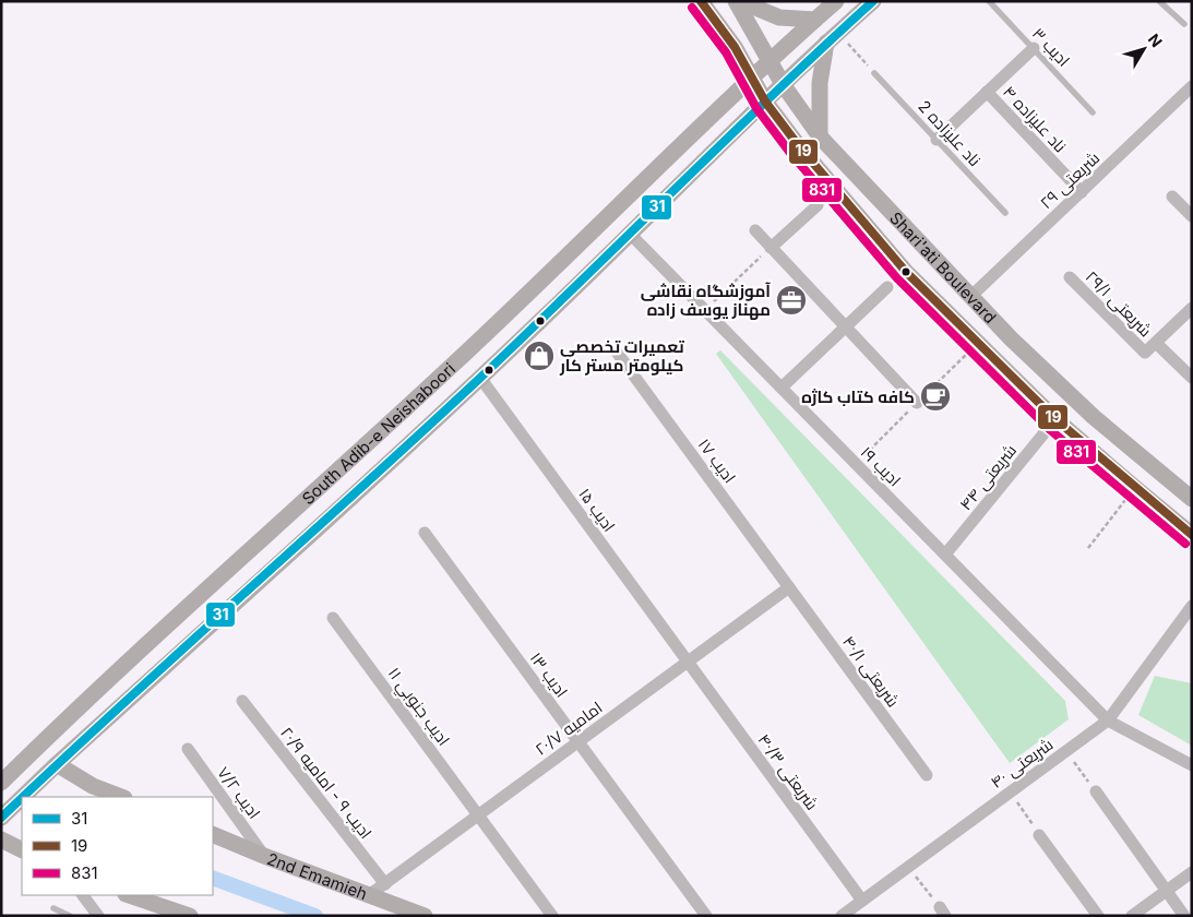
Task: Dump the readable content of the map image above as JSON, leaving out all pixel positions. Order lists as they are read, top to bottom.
{
  "streets": {
    "main road": ["Shari'ati Boulevard", "South Adib-e Neishaboori", "2nd Emamieh"],
    "street": [
      "ناد علیزاده ۴",
      "شریعتی ۲۹",
      "شریعتی ۲۹/۱",
      "ادیب ۱۷",
      "ادیب ۱۹",
      "شریعتی ۴۴",
      "ادیب ۱۵",
      "شریعتی ۴۰/۱",
      "ادیب ۱۳",
      "ادیب جنوبي ١١",
      "امامیه ۲۰/۷",
      "شریعتی ۴۰",
      "شریعتی ۴۰/۳",
      "ادیب ۹ - امامیه ۲۰/۹",
      "ادیب ۷/۲"
    ],
    "lane": ["ادیب ۳", "ناد علیزاده 2"]
  },
  "crossings": [
    ["ناد علیزاده ۴", "شریعتی ۲۹"],
    ["شریعتی ۲۹", "Shari'ati Boulevard"],
    ["Shari'ati Boulevard", "South Adib-e Neishaboori"],
    ["Shari'ati Boulevard", "شریعتی ۴۴"],
    ["South Adib-e Neishaboori", "ادیب ۱۹"],
    ["South Adib-e Neishaboori", "ادیب ۱۵"],
    ["ادیب ۱۷", "شریعتی ۴۰/۱"],
    ["ادیب ۱۷", "امامیه ۲۰/۷"],
    ["ادیب ۱۹", "شریعتی ۴۴"],
    ["ادیب ۱۹", "شریعتی ۴۰"],
    ["ادیب ۱۵", "امامیه ۲۰/۷"],
    ["ادیب ۱۵", "شریعتی ۴۰/۳"],
    ["شریعتی ۴۰/۱", "امامیه ۲۰/۷"],
    ["ادیب ۱۳", "امامیه ۲۰/۷"],
    ["ادیب جنوبي ١١", "امامیه ۲۰/۷"],
    ["امامیه ۲۰/۷", "شریعتی ۴۰/۳"],
    ["امامیه ۲۰/۷", "ادیب ۹ - امامیه ۲۰/۹"],
    ["امامیه ۲۰/۷", "2nd Emamieh"],
    ["شریعتی ۴۰", "شریعتی ۴۰/۳"],
    ["ادیب ۷/۲", "2nd Emamieh"]
  ],
  "places": {
    "office": ["آموزشگاه نقاشی مهناز یوسف زاده"],
    "shop": ["تعمیرات تخصصی کیلومتر مستر کار"],
    "cafe": ["کافه کتاب کاژه"]
  },
  "lines": ["transit line 31", "transit line 19", "transit line 831"],
  "legend": ["31", "19", "831"],
  "north": "top right"
}
